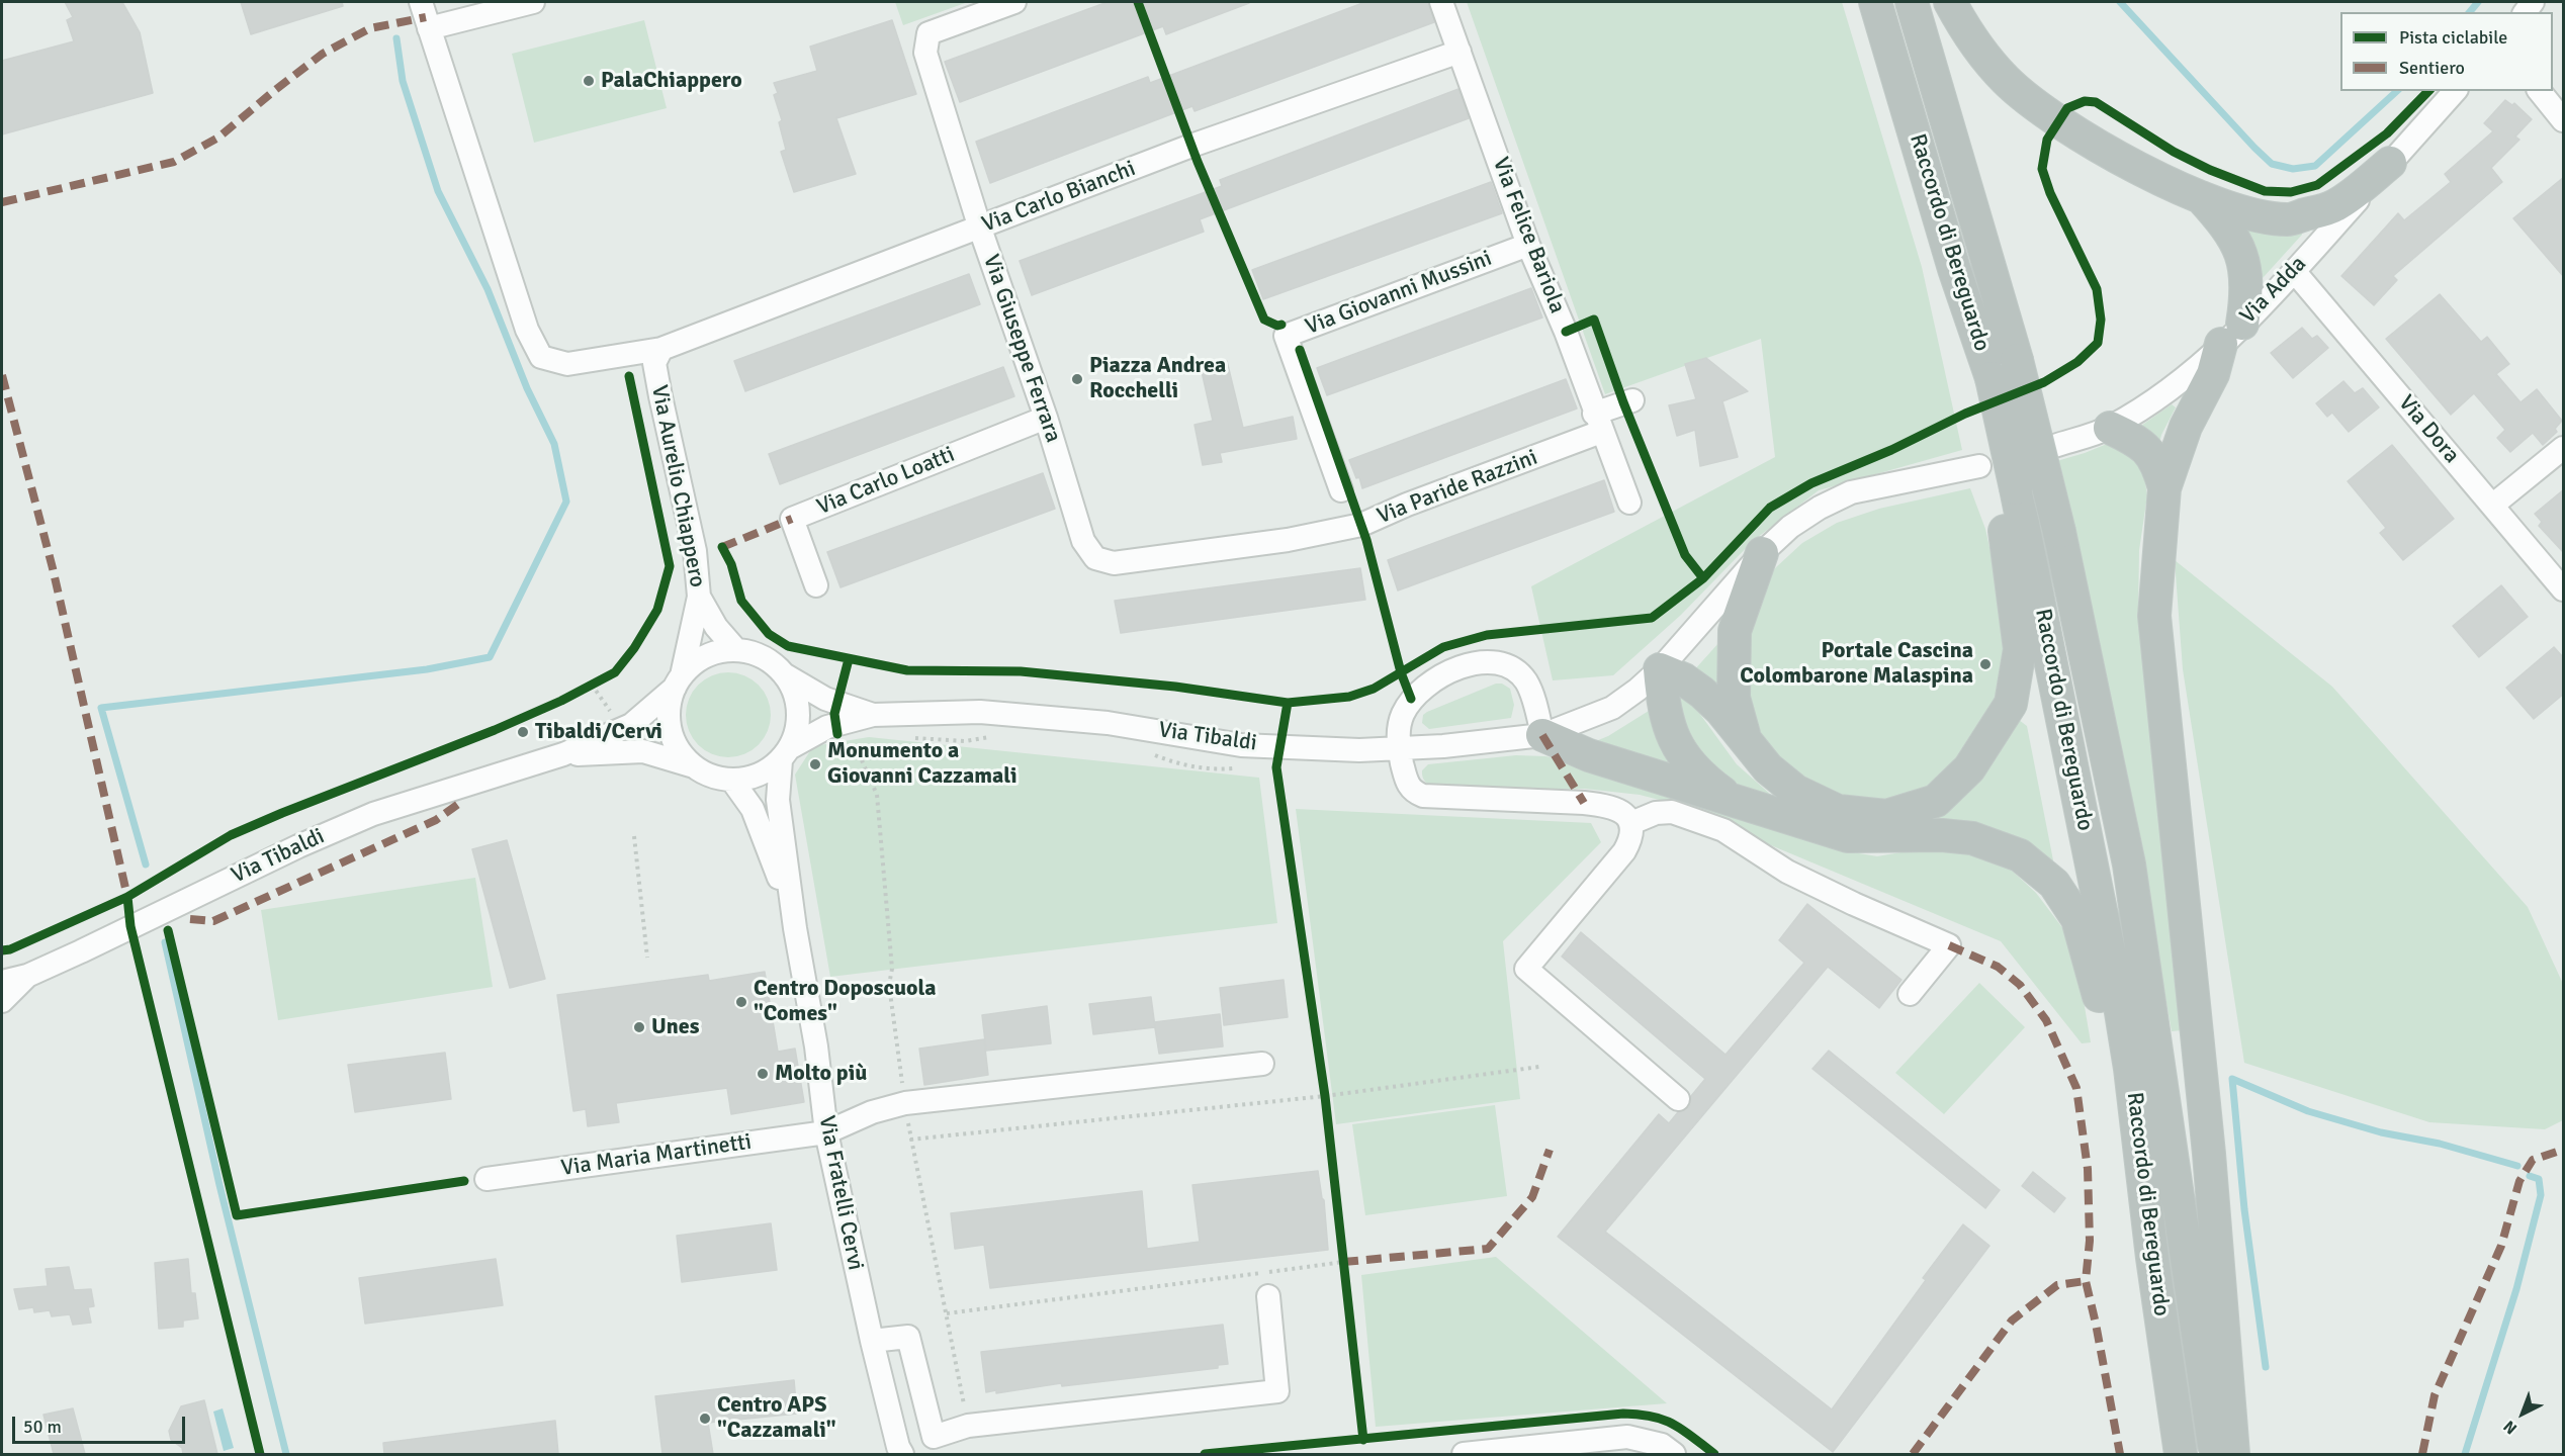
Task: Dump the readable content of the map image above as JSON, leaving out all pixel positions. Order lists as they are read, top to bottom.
{
  "streets": {
    "highway": ["Raccordo di Bereguardo"],
    "street": [
      "Via Carlo Bianchi",
      "Via Felice Bariola",
      "Via Adda",
      "Via Giovanni Mussini",
      "Via Giuseppe Ferrara",
      "Via Dora",
      "Via Carlo Loatti",
      "Via Aurelio Chiappero",
      "Via Paride Razzini",
      "Via Tibaldi",
      "Via Maria Martinetti",
      "Via Fratelli Cervi"
    ]
  },
  "crossings": [
    ["Via Carlo Bianchi", "Via Felice Bariola"],
    ["Via Carlo Bianchi", "Via Giuseppe Ferrara"],
    ["Via Carlo Bianchi", "Via Aurelio Chiappero"],
    ["Via Felice Bariola", "Via Giovanni Mussini"],
    ["Via Felice Bariola", "Via Paride Razzini"],
    ["Via Adda", "Via Dora"],
    ["Via Giuseppe Ferrara", "Via Carlo Loatti"],
    ["Via Giuseppe Ferrara", "Via Paride Razzini"],
    ["Via Aurelio Chiappero", "Via Tibaldi"],
    ["Via Aurelio Chiappero", "Via Fratelli Cervi"],
    ["Via Tibaldi", "Via Fratelli Cervi"],
    ["Via Maria Martinetti", "Via Fratelli Cervi"]
  ],
  "places": [
    "PalaChiappero",
    "Piazza Andrea Rocchelli",
    "Portale Cascina Colombarone Malaspina",
    "Tibaldi/Cervi",
    "Monumento a Giovanni Cazzamali",
    "Centro Doposcuola \"Comes\"",
    "Unes",
    "Molto più",
    "Centro APS \"Cazzamali\""
  ],
  "legend": ["Pista ciclabile", "Sentiero"],
  "scale_bar": "50 m",
  "north": "bottom left"
}
